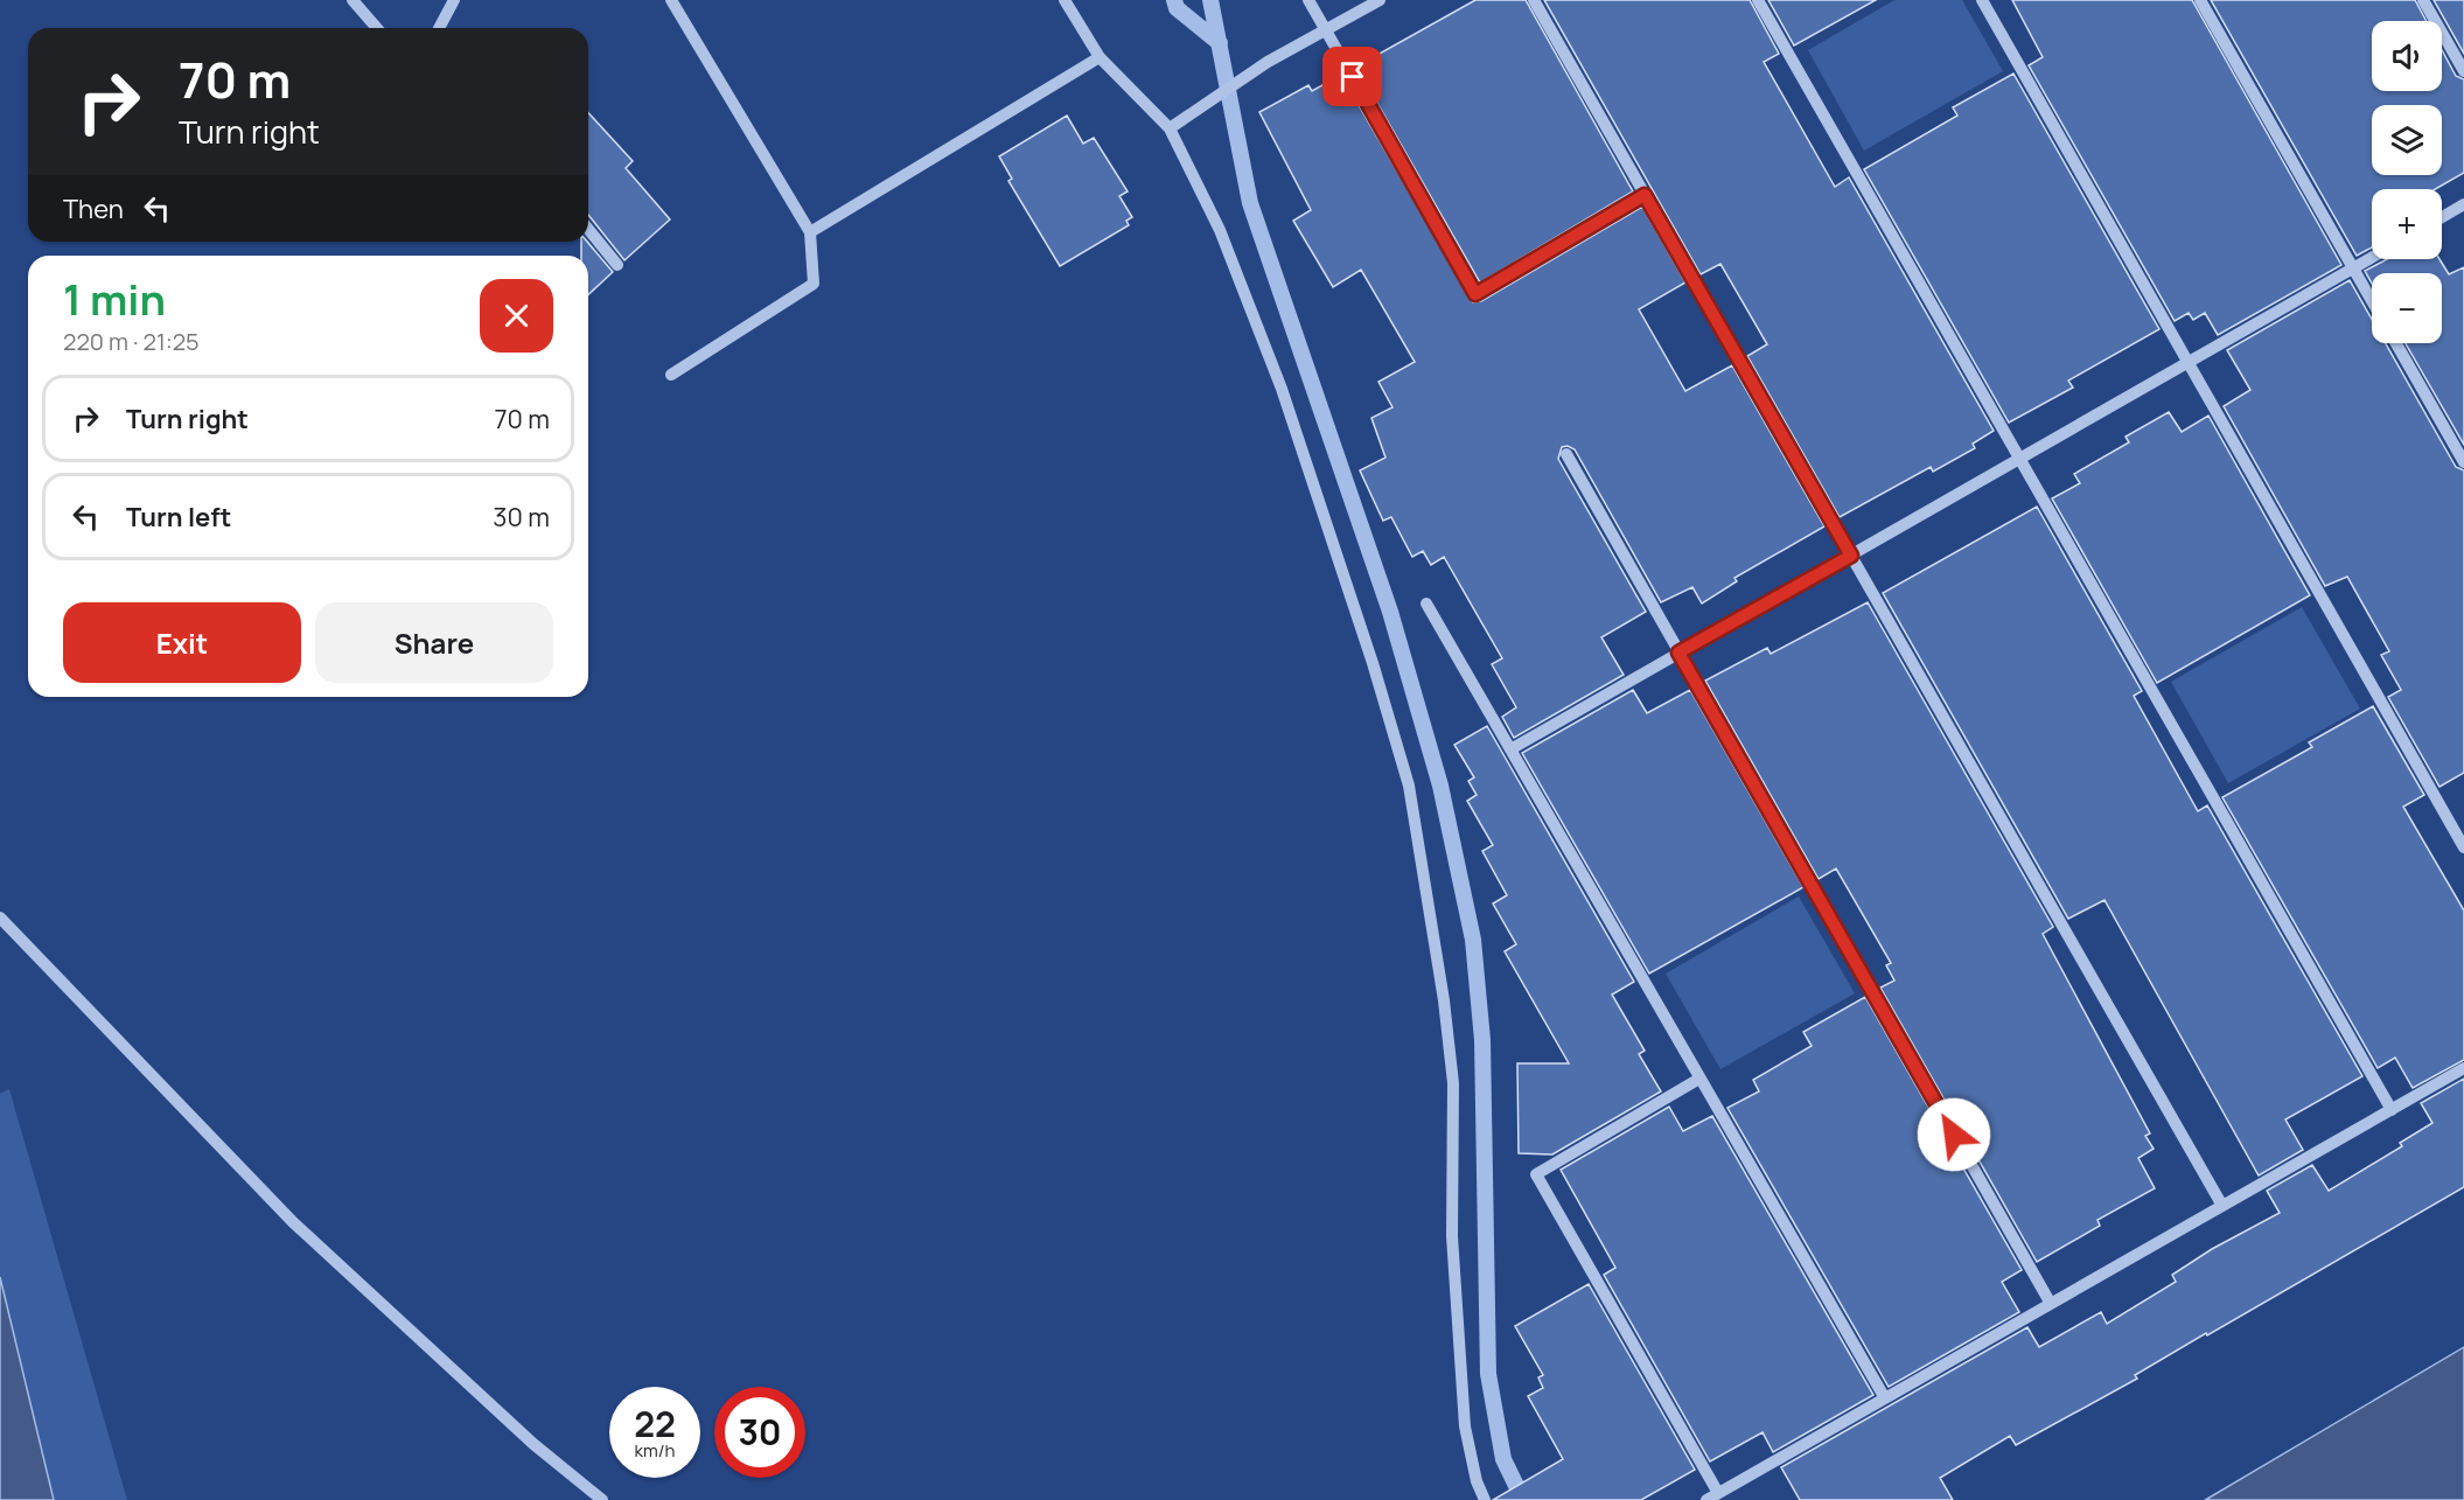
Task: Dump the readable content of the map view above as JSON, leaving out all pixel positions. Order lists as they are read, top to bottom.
{
  "page": {
    "map_buttons": ["+", "−"],
    "turn": ["70 m", "Turn right"],
    "then": "Then",
    "heading": ["1 min", "220 m · 21:25"],
    "list": [
      {
        "name": "Turn right",
        "value": "70 m"
      },
      {
        "name": "Turn left",
        "value": "30 m"
      }
    ],
    "buttons": ["Exit", "Share"],
    "speed": "22 km/h",
    "limit": "30"
  }
}
